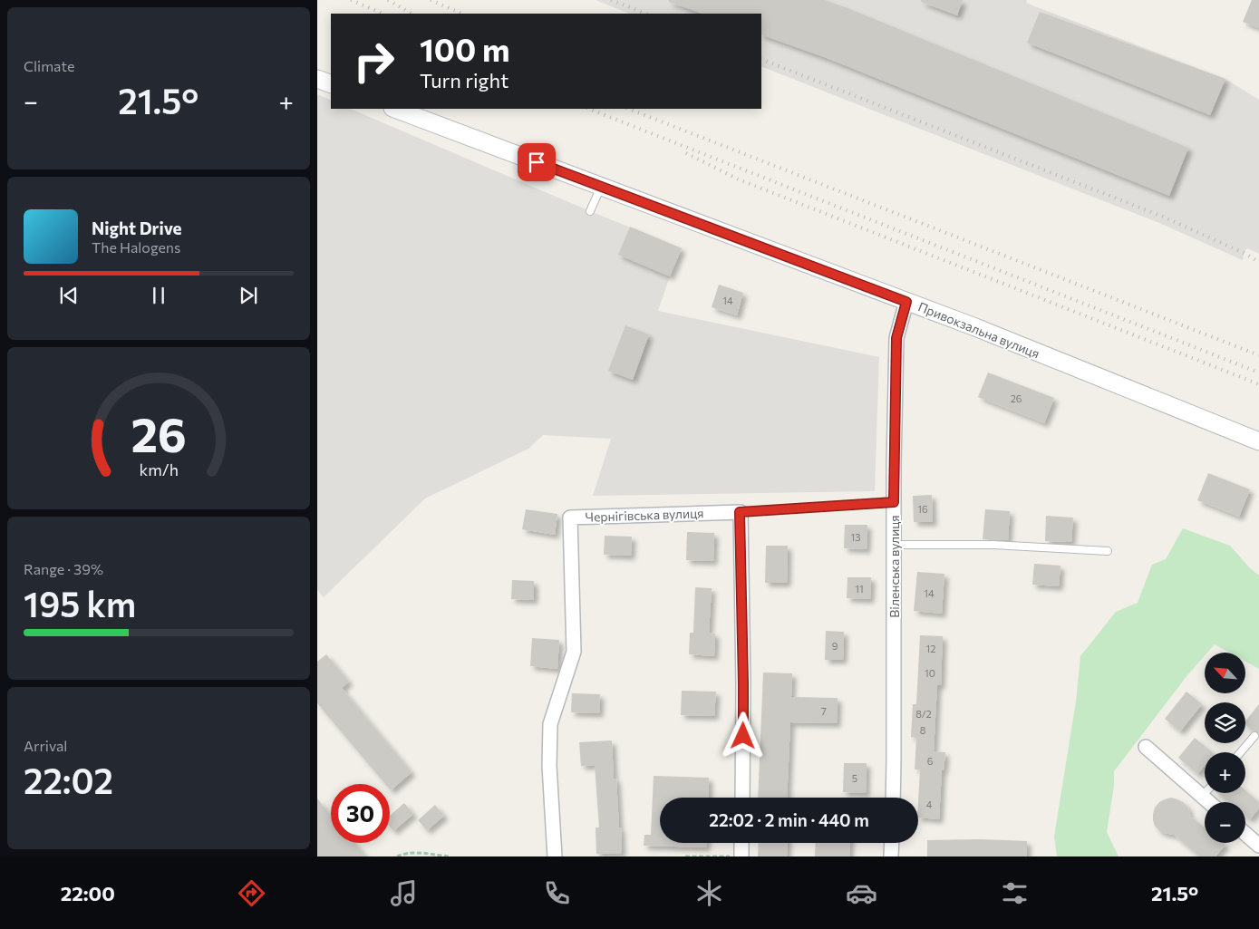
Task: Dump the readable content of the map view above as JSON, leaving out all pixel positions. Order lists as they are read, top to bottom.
{
  "streets": {
    "street": ["Привокзальна вулиця", "Чернігівська вулиця", "Віленська вулиця"]
  },
  "crossings": [
    ["Привокзальна вулиця", "Віленська вулиця"]
  ],
  "house_numbers": [
    "14",
    "26",
    "16",
    "13",
    "11",
    "14",
    "9",
    "12",
    "10",
    "7",
    "8/2",
    "8",
    "6",
    "5",
    "4"
  ],
  "north": "top left",
  "page": {
    "tile": [
      "Climate",
      ["Range · 39%", "195 km"],
      ["Arrival", "22:02"]
    ],
    "turn": ["100 m", "Turn right"],
    "heat": ["−", "21.5°", "+"],
    "song": ["Night Drive", "The Halogens"],
    "map_buttons": ["+", "−"],
    "limit": "30",
    "trip": "22:02 · 2 min · 440 m",
    "tabs": ["22:00", "21.5°"],
    "gauge": ["26", "km/h"]
  }
}
